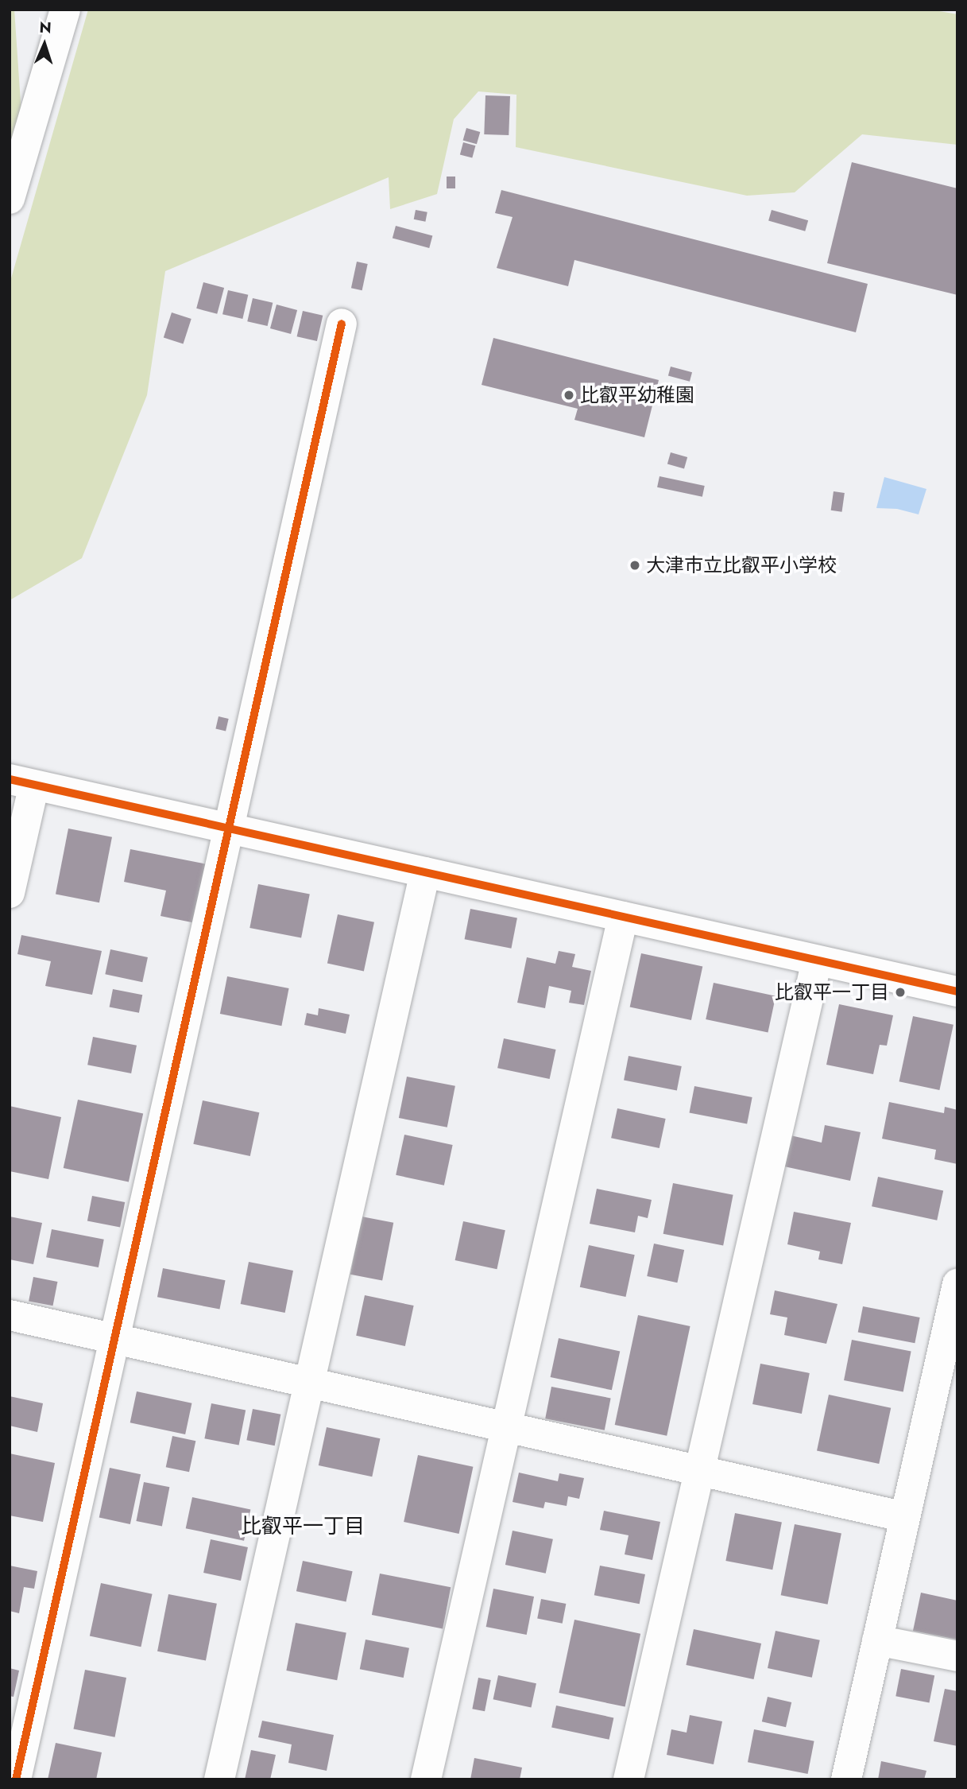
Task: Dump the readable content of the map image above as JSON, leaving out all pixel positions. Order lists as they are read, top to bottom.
{
  "districts": ["比叡平一丁目"],
  "places": ["比叡平幼稚園", "大津市立比叡平小学校", "比叡平一丁目"],
  "north": "top"
}
